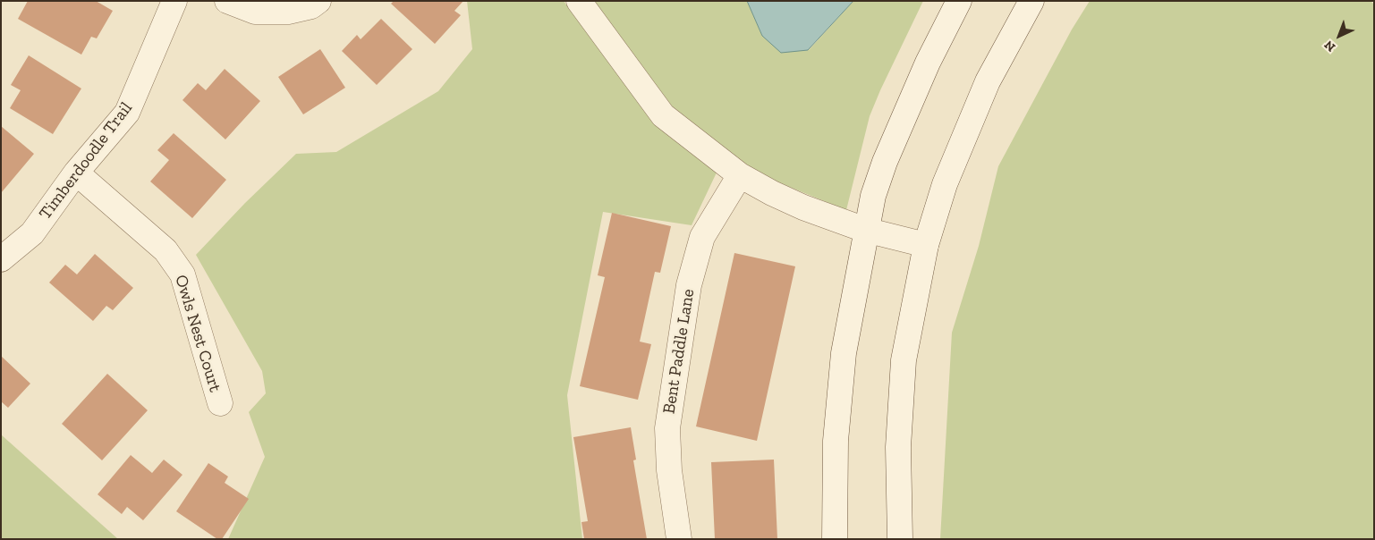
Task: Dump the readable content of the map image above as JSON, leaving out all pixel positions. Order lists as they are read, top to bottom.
{
  "streets": {
    "street": ["Timberdoodle Trail", "Owls Nest Court", "Bent Paddle Lane"]
  },
  "crossings": [
    ["Timberdoodle Trail", "Owls Nest Court"]
  ],
  "north": "bottom left"
}
